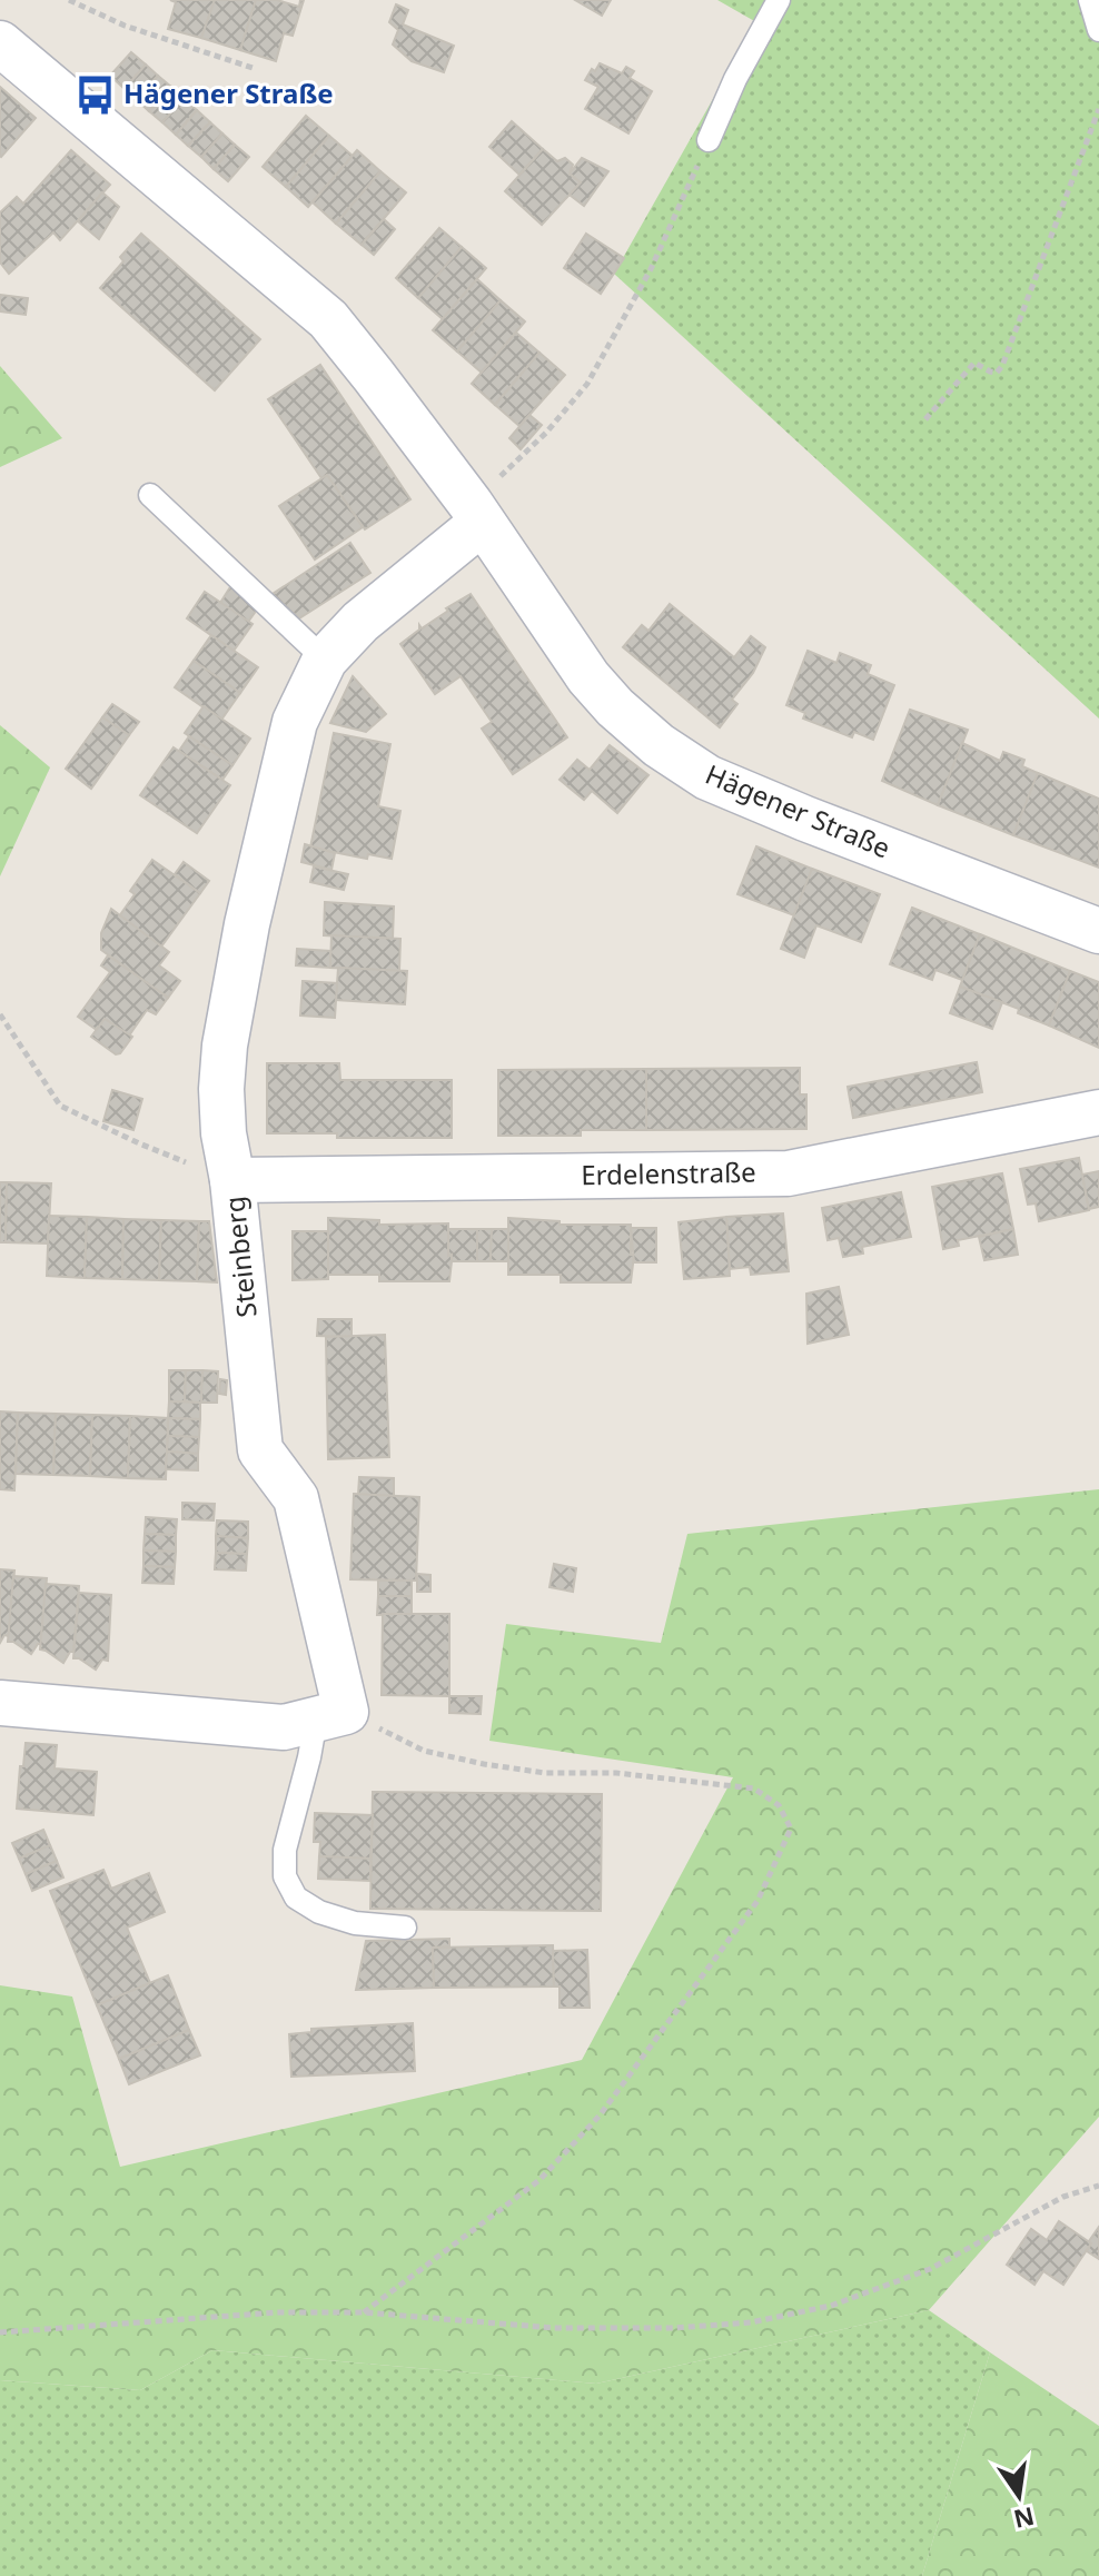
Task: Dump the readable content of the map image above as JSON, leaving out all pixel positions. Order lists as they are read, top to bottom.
{
  "streets": {
    "street": ["Hägener Straße", "Erdelenstraße", "Steinberg"]
  },
  "crossings": [
    ["Hägener Straße", "Steinberg"],
    ["Erdelenstraße", "Steinberg"]
  ],
  "places": {
    "bus stop": ["Hägener Straße"]
  },
  "north": "bottom"
}
